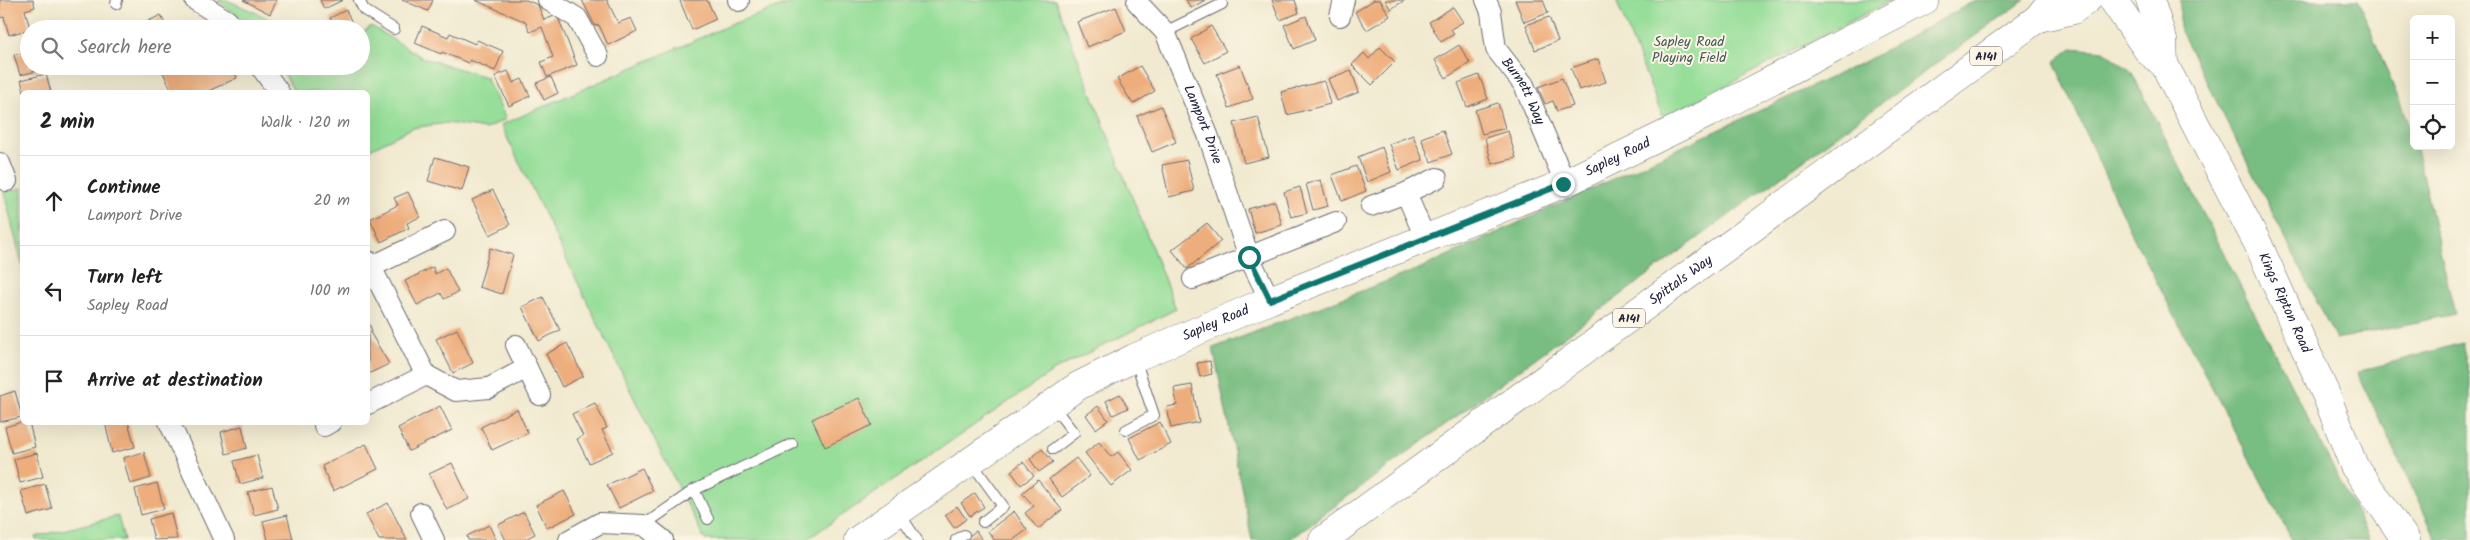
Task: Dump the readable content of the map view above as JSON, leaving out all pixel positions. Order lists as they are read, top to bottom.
{
  "streets": {
    "main road": [
      "A141",
      "Sapley Road",
      "Spittals Way",
      "Kings Ripton Road"
    ],
    "street": ["Burnett Way", "Lamport Drive"]
  },
  "crossings": [
    ["Burnett Way", "Sapley Road"],
    ["Lamport Drive", "Sapley Road"]
  ],
  "parks": ["Sapley Road Playing Field"],
  "page": {
    "map_buttons": ["+", "−"],
    "search": "Search here",
    "heading": ["2 min", "Walk · 120 m"],
    "list": [
      ["Continue", "Lamport Drive", "20 m"],
      ["Turn left", "Sapley Road", "100 m"],
      "Arrive at destination"
    ]
  }
}
